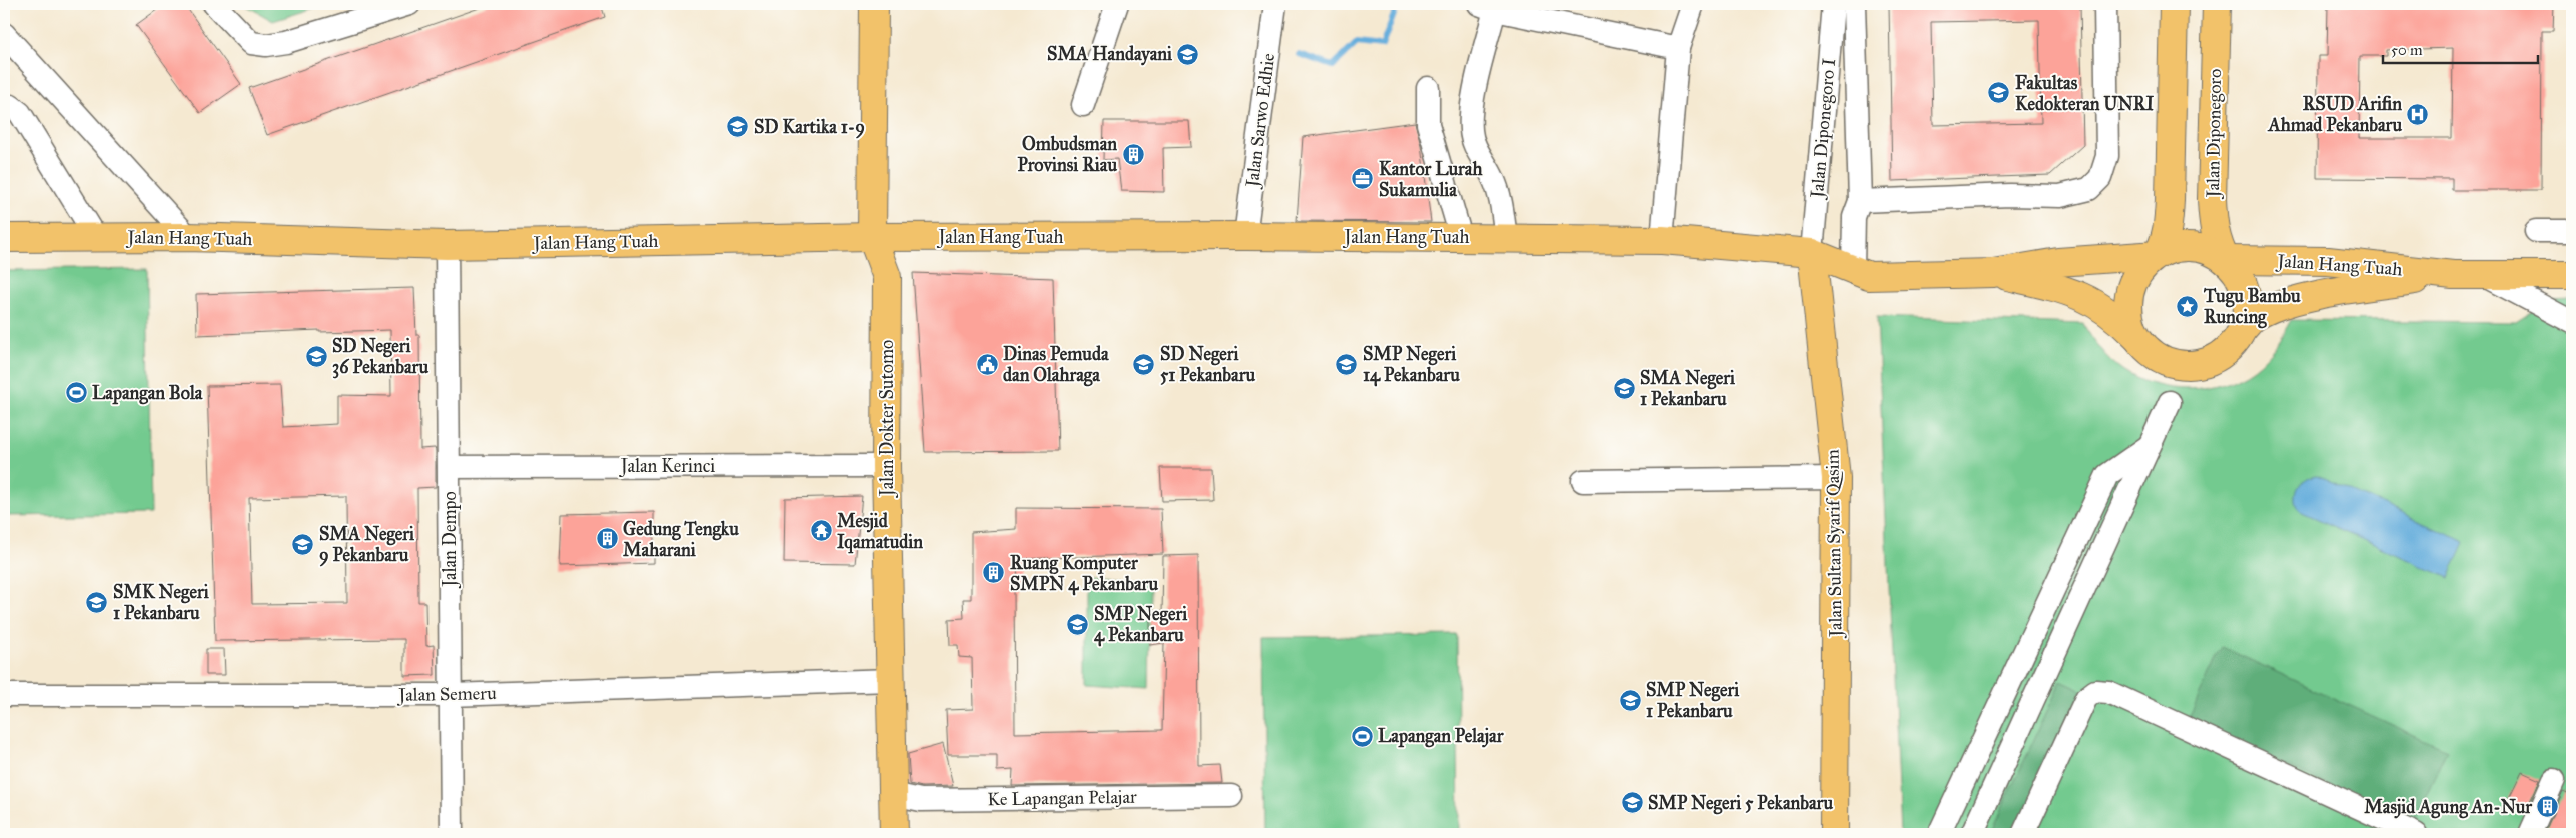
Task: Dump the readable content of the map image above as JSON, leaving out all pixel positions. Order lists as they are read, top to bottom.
{
  "streets": {
    "main road": [
      "Jalan Diponegoro",
      "Jalan Hang Tuah",
      "Jalan Dokter Sutomo",
      "Jalan Sultan Syarif Qasim"
    ],
    "street": [
      "Jalan Sarwo Edhie",
      "Jalan Diponegoro I",
      "Jalan Kerinci",
      "Jalan Dempo",
      "Jalan Semeru",
      "Ke Lapangan Pelajar"
    ]
  },
  "crossings": [
    ["Jalan Sarwo Edhie", "Jalan Hang Tuah"],
    ["Jalan Diponegoro I", "Jalan Hang Tuah"],
    ["Jalan Diponegoro I", "Jalan Sultan Syarif Qasim"],
    ["Jalan Diponegoro", "Jalan Hang Tuah"],
    ["Jalan Hang Tuah", "Jalan Dokter Sutomo"],
    ["Jalan Hang Tuah", "Jalan Dempo"],
    ["Jalan Hang Tuah", "Jalan Sultan Syarif Qasim"],
    ["Jalan Dokter Sutomo", "Jalan Kerinci"],
    ["Jalan Dokter Sutomo", "Jalan Semeru"],
    ["Jalan Dokter Sutomo", "Ke Lapangan Pelajar"],
    ["Jalan Kerinci", "Jalan Dempo"],
    ["Jalan Dempo", "Jalan Semeru"]
  ],
  "places": {
    "school or university": [
      "SMA Handayani",
      "Fakultas Kedokteran UNRI",
      "SD Kartika 1-9",
      "SD Negeri 36 Pekanbaru",
      "SD Negeri 51 Pekanbaru",
      "SMP Negeri 14 Pekanbaru",
      "SMA Negeri 1 Pekanbaru",
      "SMA Negeri 9 Pekanbaru",
      "SMK Negeri 1 Pekanbaru",
      "SMP Negeri 4 Pekanbaru",
      "SMP Negeri 1 Pekanbaru",
      "SMP Negeri 5 Pekanbaru"
    ],
    "hospital": ["RSUD Arifin Ahmad Pekanbaru"],
    "building": [
      "Ombudsman Provinsi Riau",
      "Gedung Tengku Maharani",
      "Ruang Komputer SMPN 4 Pekanbaru",
      "Masjid Agung An-Nur"
    ],
    "office": ["Kantor Lurah Sukamulia"],
    "place": ["Tugu Bambu Runcing"],
    "public building": ["Dinas Pemuda dan Olahraga"],
    "sports": ["Lapangan Bola", "Lapangan Pelajar"],
    "temple": ["Mesjid Iqamatudin"]
  },
  "scale_bar": "50 m"
}
